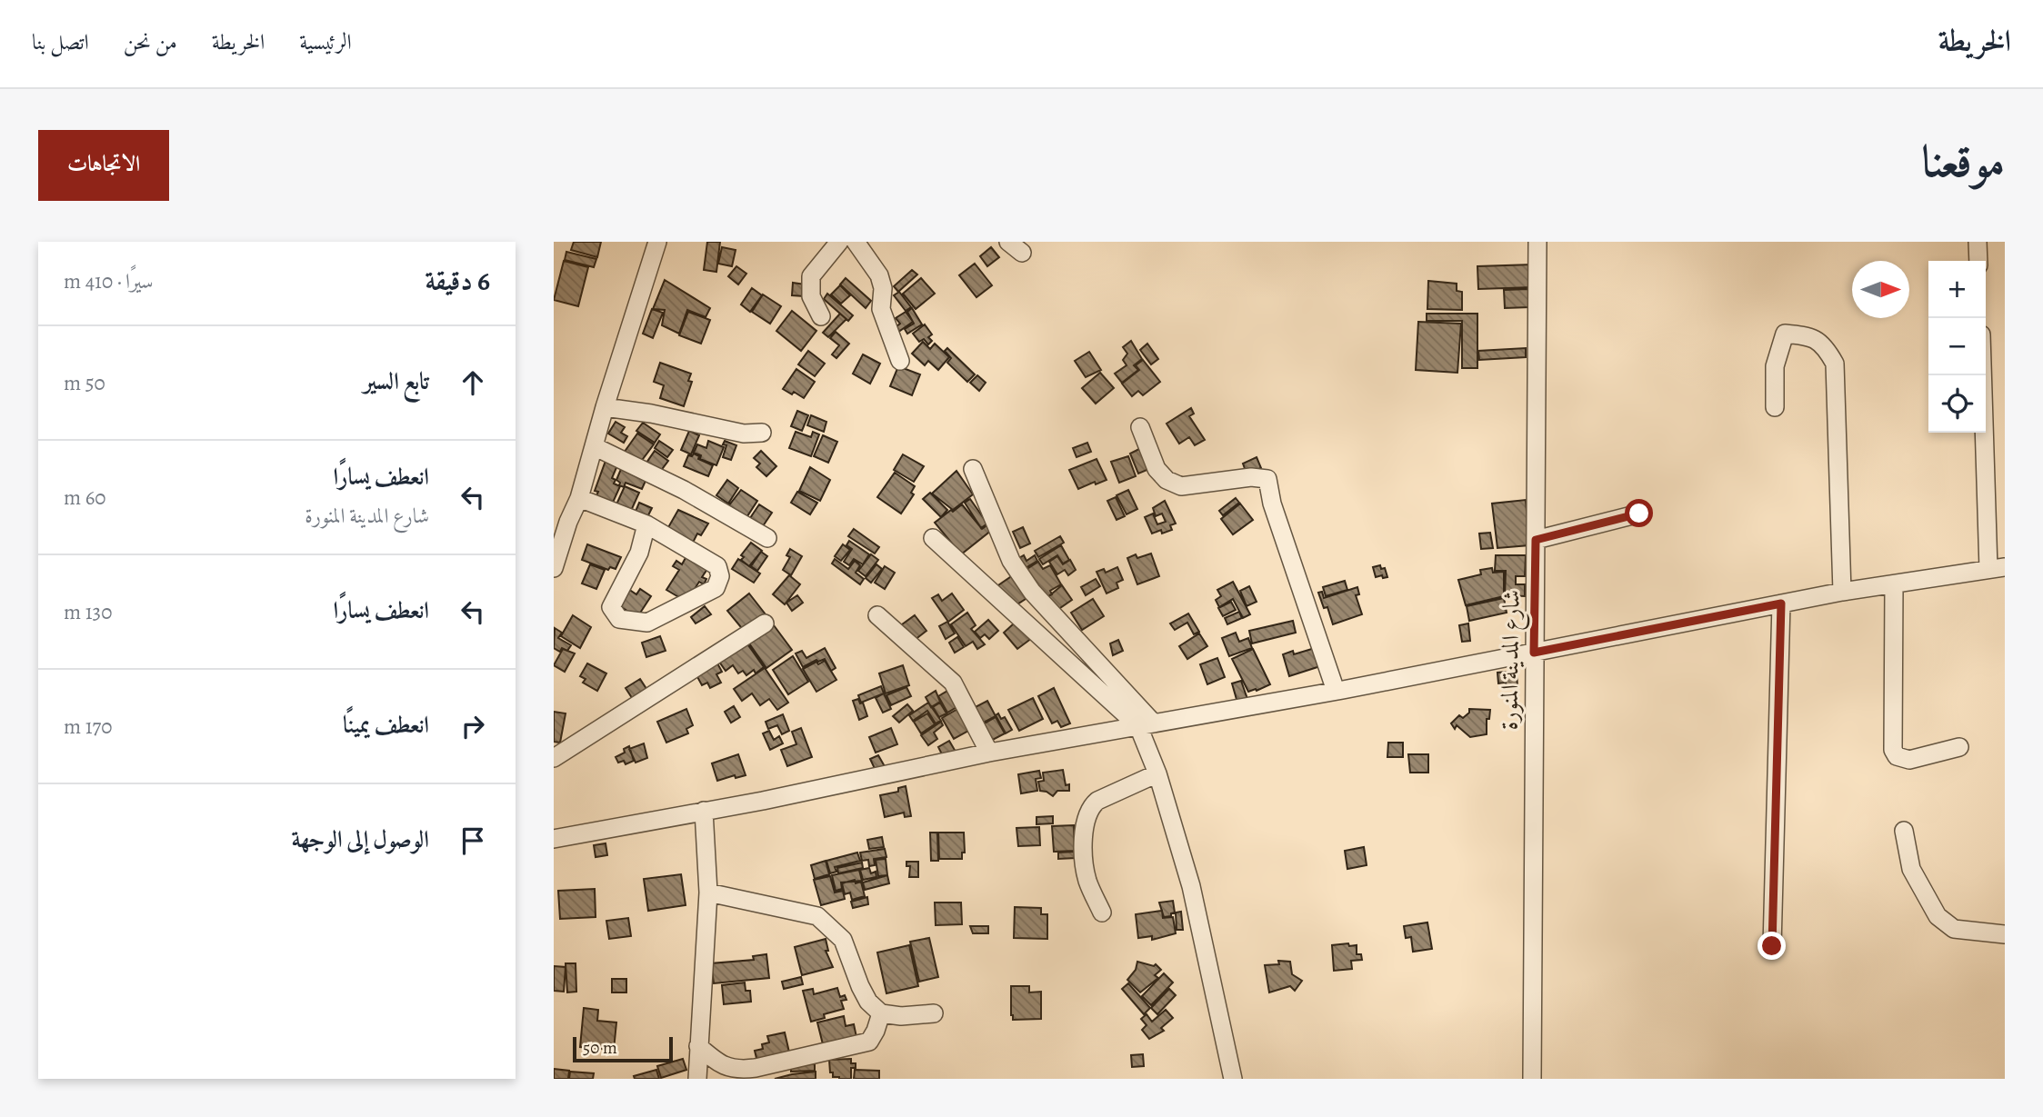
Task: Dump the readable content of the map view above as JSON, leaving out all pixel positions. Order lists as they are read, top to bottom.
{
  "streets": {
    "street": ["شارع المدينة المنورة"]
  },
  "scale_bar": "50 m",
  "north": "right",
  "page": {
    "header": "الخريطة",
    "nav": [
      "الرئيسية",
      "الخريطة",
      "من نحن",
      "اتصل بنا"
    ],
    "title": "موقعنا",
    "buttons": "الاتجاهات",
    "heading": ["6 دقيقة", "سيرًا · 410 m"],
    "map_buttons": ["+", "−"],
    "list": [
      ["تابع السير", "50 m"],
      ["انعطف يسارًا", "شارع المدينة المنورة", "60 m"],
      ["انعطف يسارًا", "130 m"],
      ["انعطف يمينًا", "170 m"],
      "الوصول إلى الوجهة"
    ],
    "scale": "50 m"
  }
}
